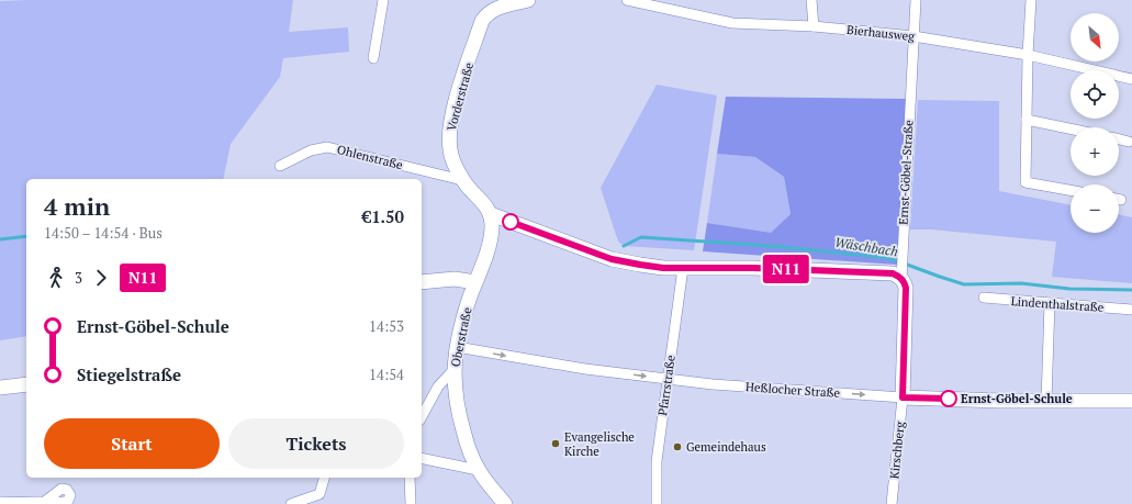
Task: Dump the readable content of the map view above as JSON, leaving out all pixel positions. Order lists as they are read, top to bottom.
{
  "streets": {
    "street": [
      "Bierhausweg",
      "Vorderstraße",
      "Ohlenstraße",
      "Ernst-Göbel-Straße",
      "Lindenthalstraße",
      "Oberstraße",
      "Pfarrstraße",
      "Heßlocher Straße",
      "Kirschberg"
    ]
  },
  "crossings": [
    ["Bierhausweg", "Ernst-Göbel-Straße"],
    ["Vorderstraße", "Ohlenstraße"],
    ["Vorderstraße", "Oberstraße"],
    ["Ernst-Göbel-Straße", "Heßlocher Straße"],
    ["Ernst-Göbel-Straße", "Kirschberg"],
    ["Oberstraße", "Heßlocher Straße"],
    ["Pfarrstraße", "Heßlocher Straße"],
    ["Heßlocher Straße", "Kirschberg"]
  ],
  "one_way": ["Heßlocher Straße"],
  "water": ["Wäschbach"],
  "places": ["Ernst-Göbel-Schule", "Evangelische Kirche", "Gemeindehaus"],
  "lines": ["bus line N11"],
  "north": "bottom right",
  "page": {
    "on_map": "N11",
    "map_buttons": ["+", "−"],
    "heading": ["4 min", "14:50 – 14:54 · Bus", "€1.50"],
    "legs": ["3", "N11"],
    "list": [
      {
        "name": "Ernst-Göbel-Schule",
        "value": "14:53"
      },
      {
        "name": "Stiegelstraße",
        "value": "14:54"
      }
    ],
    "buttons": ["Start", "Tickets"]
  }
}
